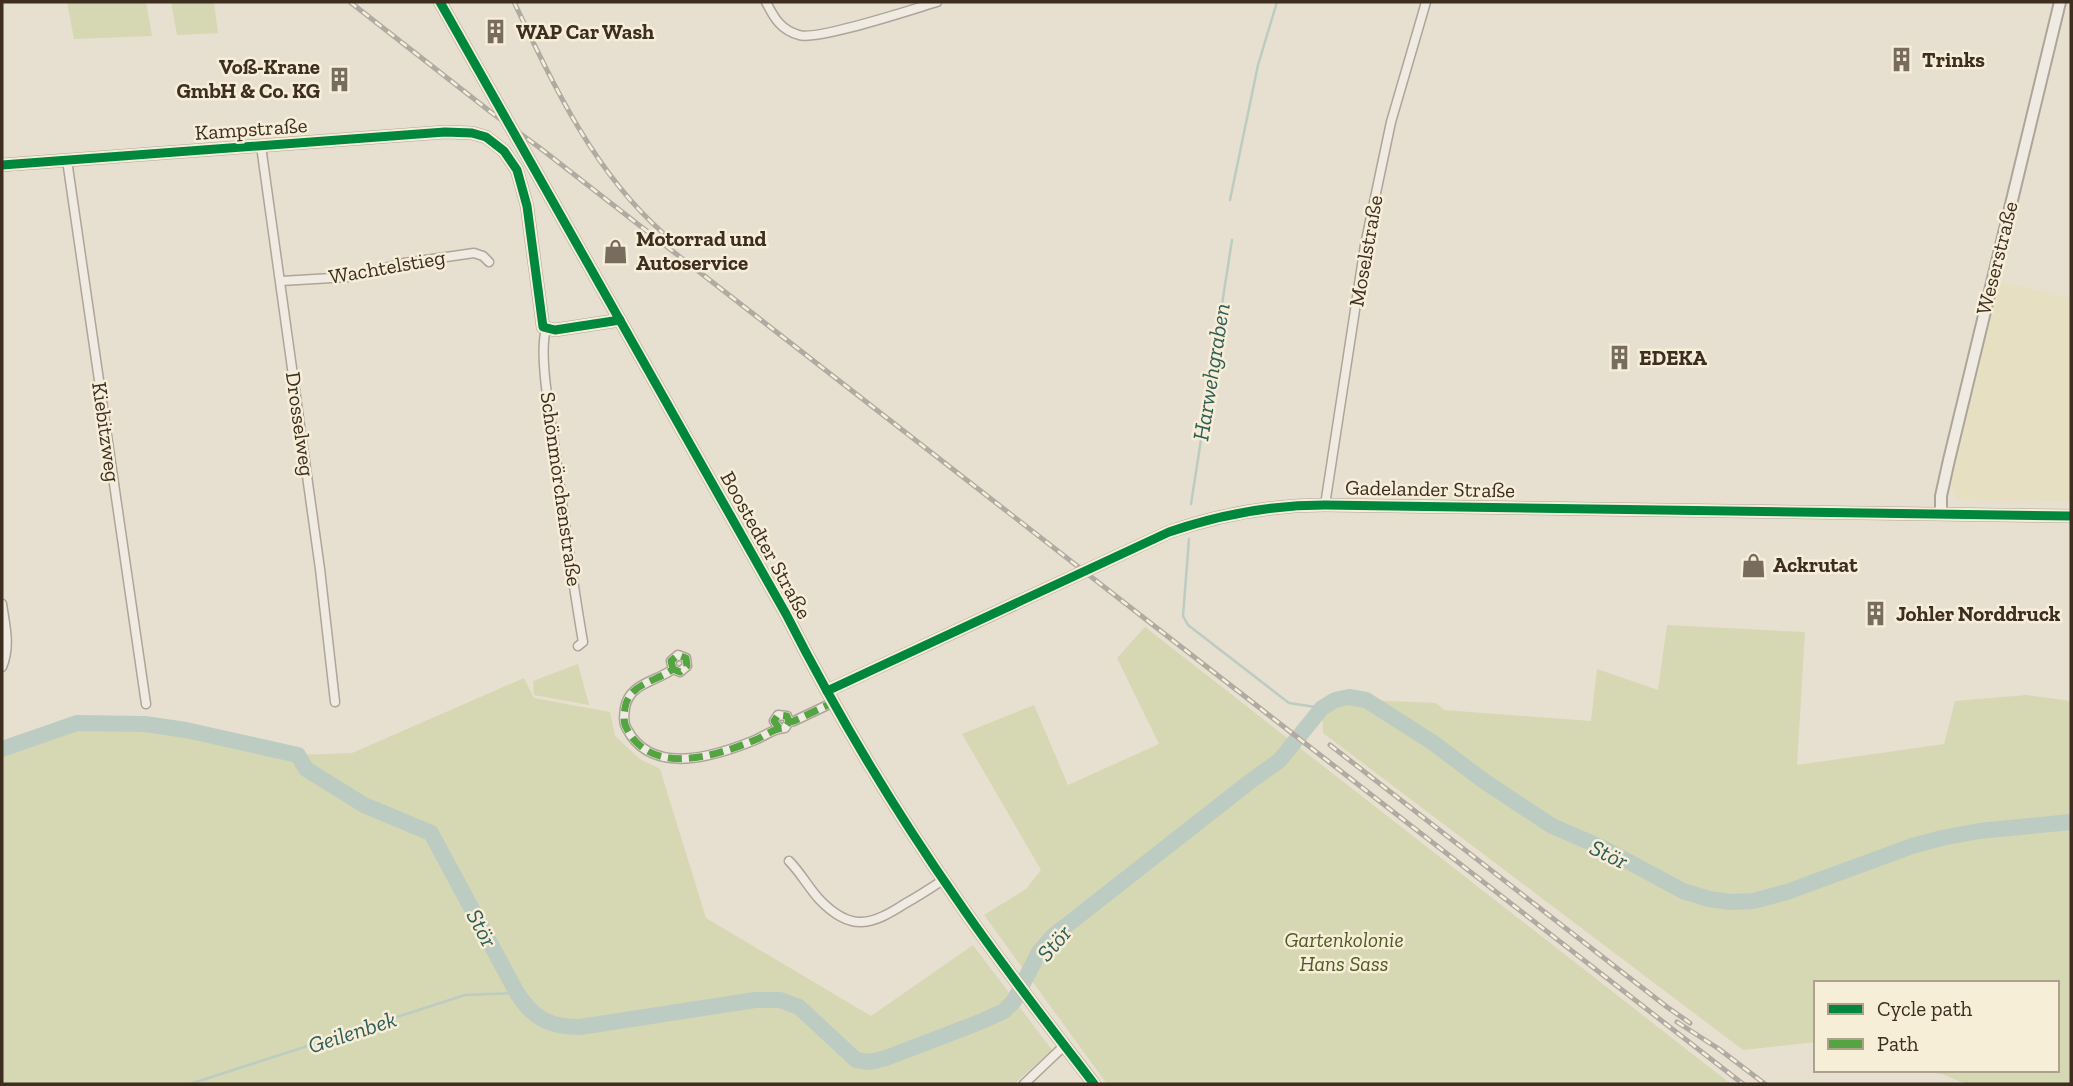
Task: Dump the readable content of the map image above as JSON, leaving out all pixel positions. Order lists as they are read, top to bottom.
{
  "streets": {
    "street": [
      "Kampstraße",
      "Moselstraße",
      "Weserstraße",
      "Wachtelstieg",
      "Drosselweg",
      "Kiebitzweg",
      "Schönmörchenstraße",
      "Gadelander Straße",
      "Boostedter Straße"
    ]
  },
  "crossings": [
    ["Kampstraße", "Drosselweg"],
    ["Kampstraße", "Kiebitzweg"],
    ["Kampstraße", "Schönmörchenstraße"],
    ["Moselstraße", "Gadelander Straße"],
    ["Weserstraße", "Gadelander Straße"],
    ["Wachtelstieg", "Drosselweg"],
    ["Gadelander Straße", "Boostedter Straße"]
  ],
  "water": ["Harwehgraben", "Stör", "Geilenbek"],
  "parks": ["Gartenkolonie Hans Sass"],
  "places": {
    "building": [
      "WAP Car Wash",
      "Trinks",
      "Voß-Krane GmbH & Co. KG",
      "EDEKA",
      "Johler Norddruck"
    ],
    "shop": ["Motorrad und Autoservice", "Ackrutat"]
  },
  "legend": ["Cycle path", "Path"]
}
